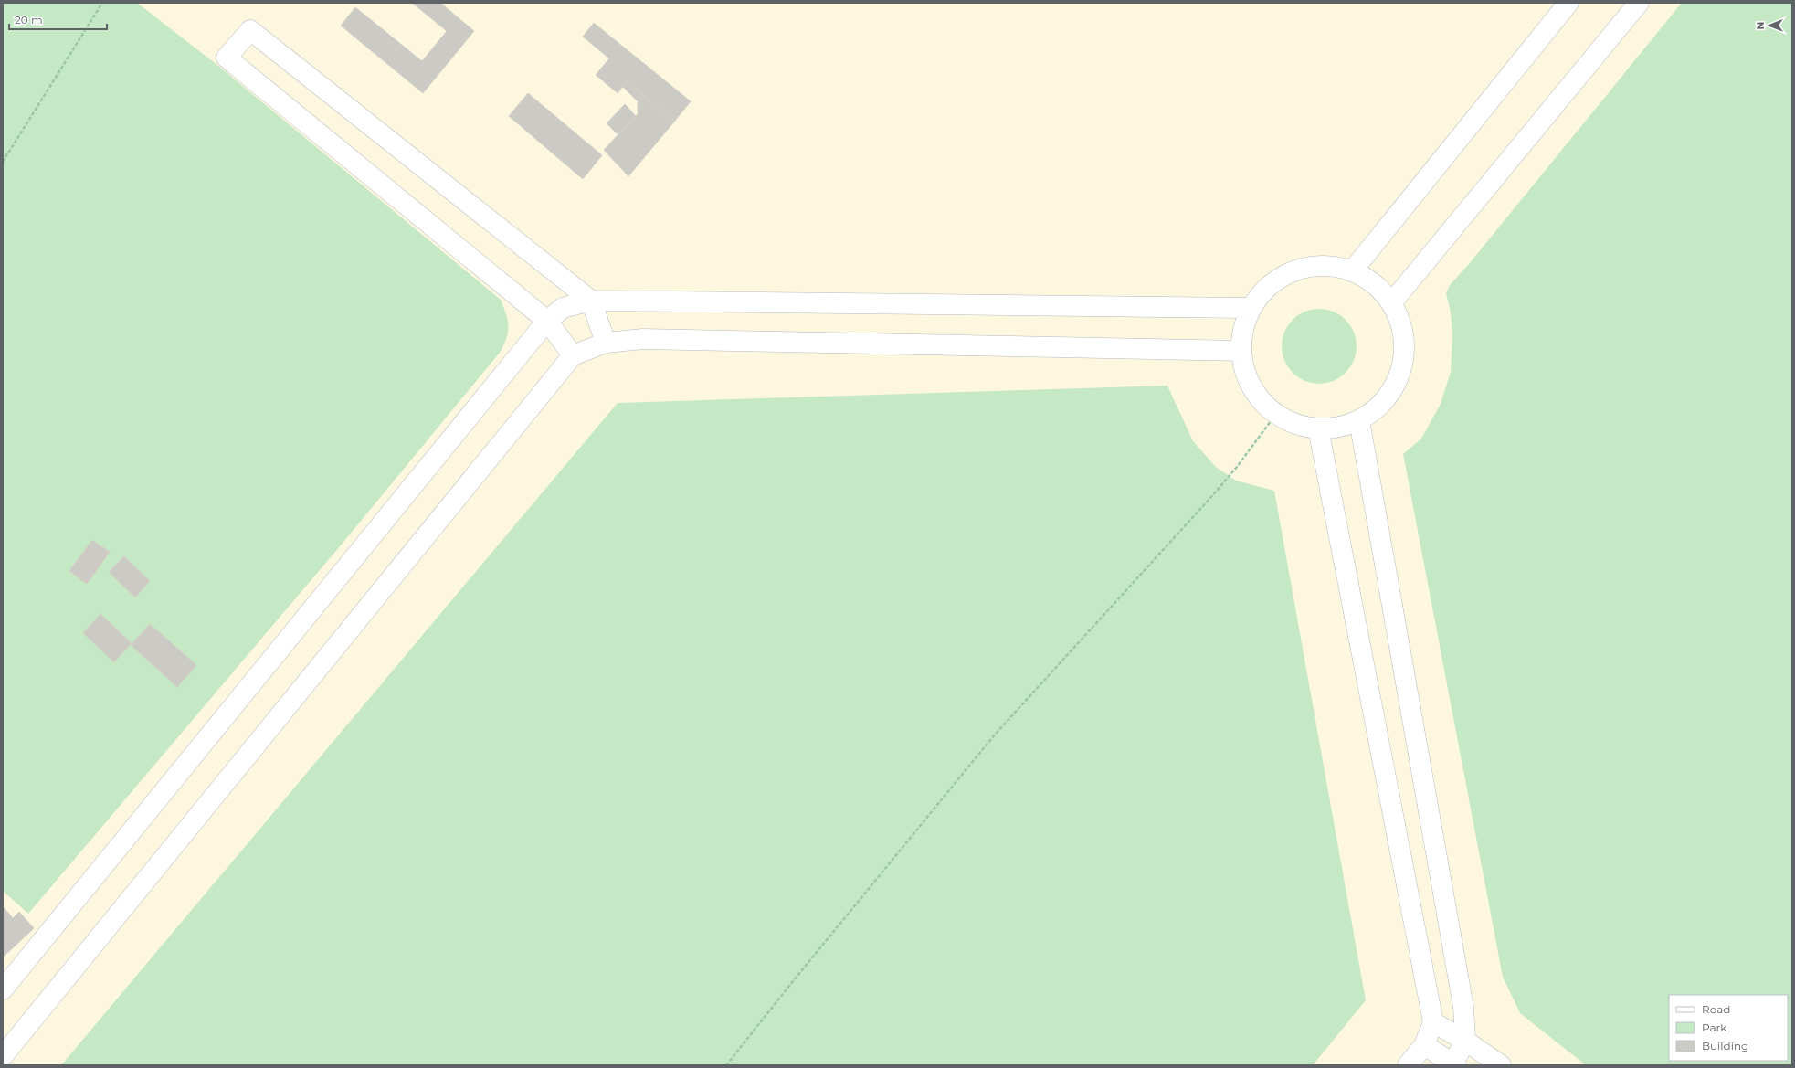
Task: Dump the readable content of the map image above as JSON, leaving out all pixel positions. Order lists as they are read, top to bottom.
{
  "legend": ["Road", "Park", "Building"],
  "scale_bar": "20 m",
  "north": "left"
}
